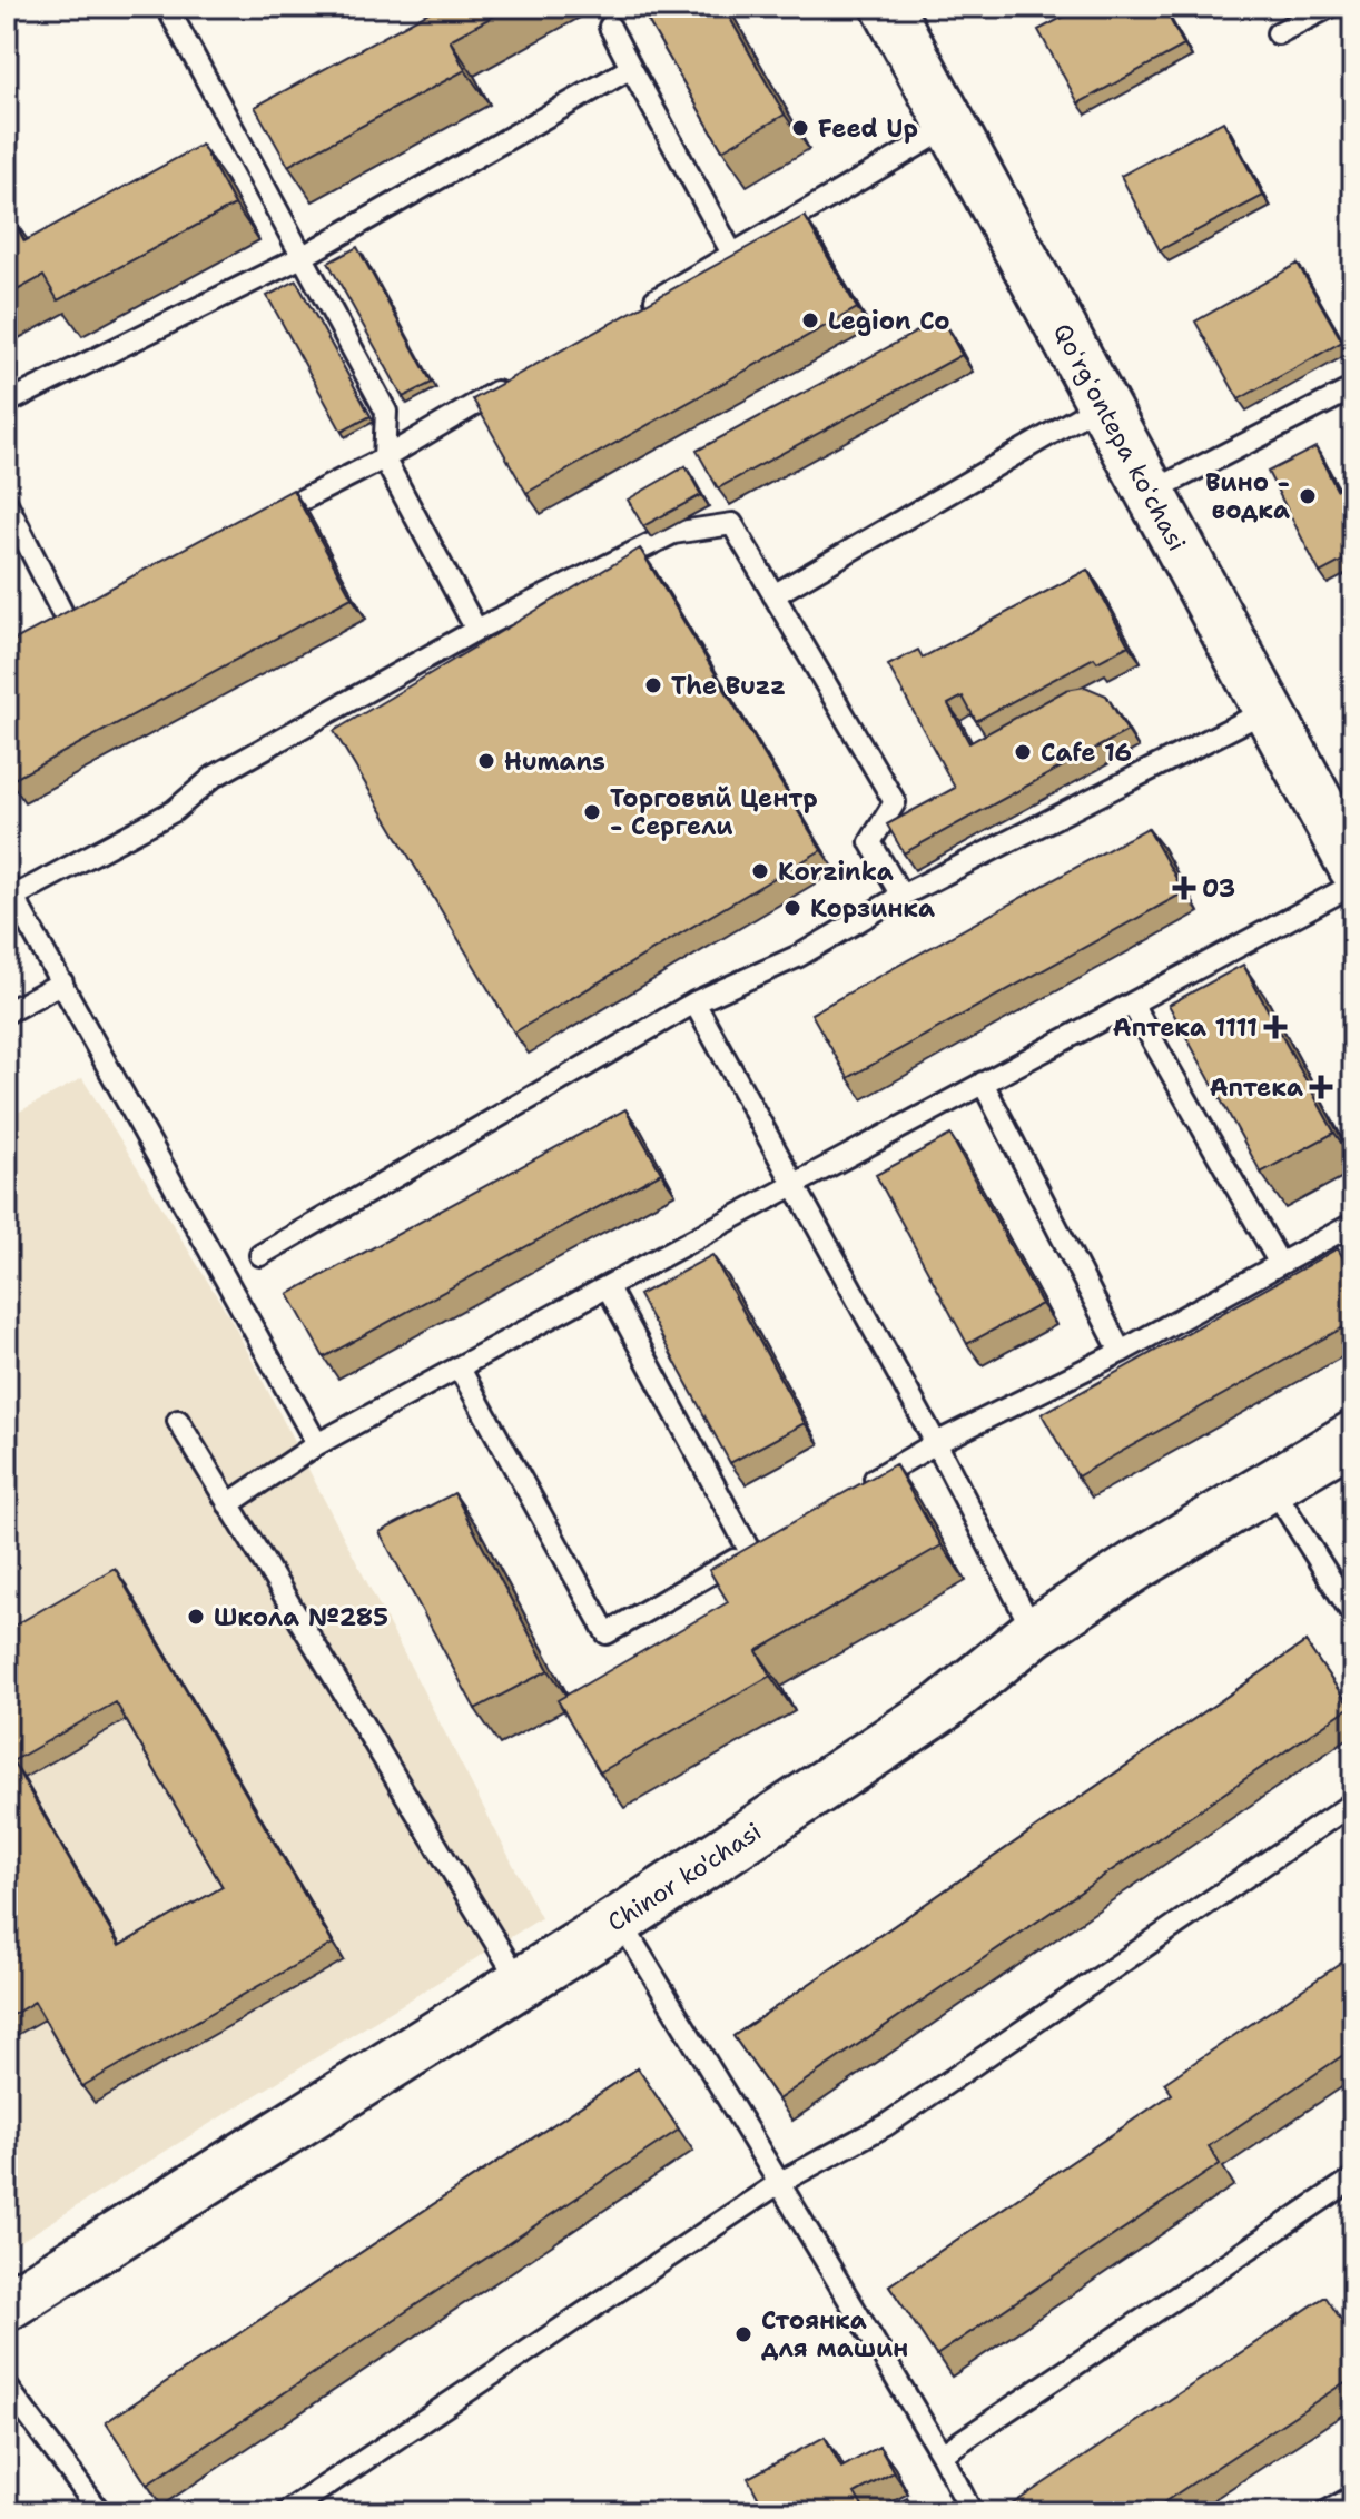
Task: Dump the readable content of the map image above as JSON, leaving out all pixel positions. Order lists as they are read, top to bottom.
{
  "streets": {
    "street": ["Qoʻrgʻontepa koʻchasi", "Chinor ko'chasi"]
  },
  "places": {
    "other": [
      "Feed Up",
      "Legion Co",
      "Вино - водка",
      "The Buzz",
      "Cafe 16",
      "Humans",
      "Торговый Центр - Сергели",
      "Korzinka",
      "Корзинка",
      "Школа №285",
      "Стоянка для машин"
    ],
    "health": ["03", "Аптека 1111", "Аптека"]
  }
}
